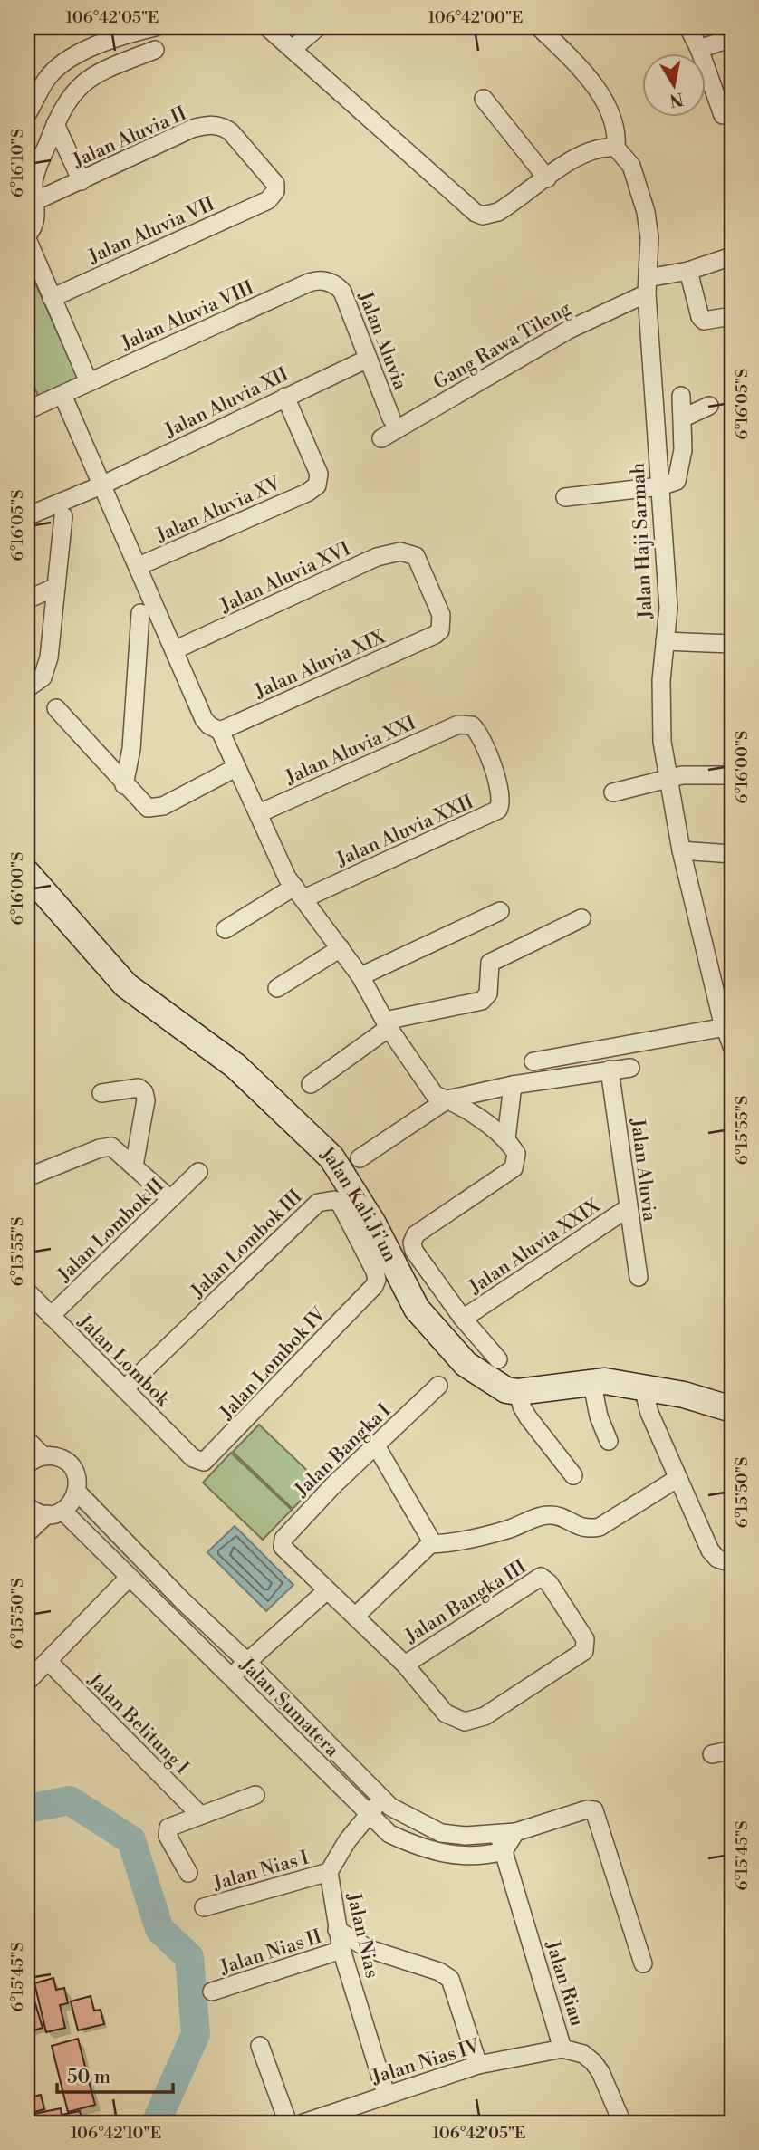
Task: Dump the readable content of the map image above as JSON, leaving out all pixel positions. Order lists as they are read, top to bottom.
{
  "streets": {
    "street": [
      "Jalan Aluvia II",
      "Jalan Aluvia VII",
      "Jalan Aluvia VIII",
      "Jalan Aluvia",
      "Gang Rawa Tileng",
      "Jalan Aluvia XII",
      "Jalan Aluvia XV",
      "Jalan Haji Sarmah",
      "Jalan Aluvia XVI",
      "Jalan Aluvia XIX",
      "Jalan Aluvia XXI",
      "Jalan Aluvia XXII",
      "Jalan Kali Ji'un",
      "Jalan Lombok II",
      "Jalan Lombok III",
      "Jalan Aluvia XXIX",
      "Jalan Lombok",
      "Jalan Lombok IV",
      "Jalan Bangka I",
      "Jalan Bangka III",
      "Jalan Sumatera",
      "Jalan Belitung I",
      "Jalan Nias I",
      "Jalan Nias",
      "Jalan Nias II",
      "Jalan Riau",
      "Jalan Nias IV"
    ]
  },
  "crossings": [
    ["Jalan Aluvia II", "Jalan Aluvia VII"],
    ["Jalan Aluvia VIII", "Jalan Aluvia"],
    ["Jalan Aluvia", "Jalan Aluvia XII"],
    ["Jalan Aluvia", "Jalan Aluvia XXIX"],
    ["Gang Rawa Tileng", "Jalan Haji Sarmah"],
    ["Jalan Aluvia XII", "Jalan Aluvia XV"],
    ["Jalan Aluvia XVI", "Jalan Aluvia XIX"],
    ["Jalan Aluvia XXI", "Jalan Aluvia XXII"],
    ["Jalan Lombok II", "Jalan Lombok"],
    ["Jalan Lombok III", "Jalan Lombok"],
    ["Jalan Lombok III", "Jalan Lombok IV"],
    ["Jalan Lombok", "Jalan Lombok IV"],
    ["Jalan Sumatera", "Jalan Nias"],
    ["Jalan Sumatera", "Jalan Riau"],
    ["Jalan Nias I", "Jalan Nias"],
    ["Jalan Nias", "Jalan Nias II"],
    ["Jalan Nias", "Jalan Nias IV"],
    ["Jalan Riau", "Jalan Nias IV"]
  ],
  "scale_bar": "50 m",
  "north": "bottom",
  "coordinates": [
    "106°42'05\"E",
    "106°42'00\"E",
    "6°16'10\"S",
    "6°16'05\"S",
    "6°16'00\"S",
    "6°15'55\"S",
    "6°15'50\"S",
    "6°15'45\"S",
    "106°42'10\"E"
  ]
}
